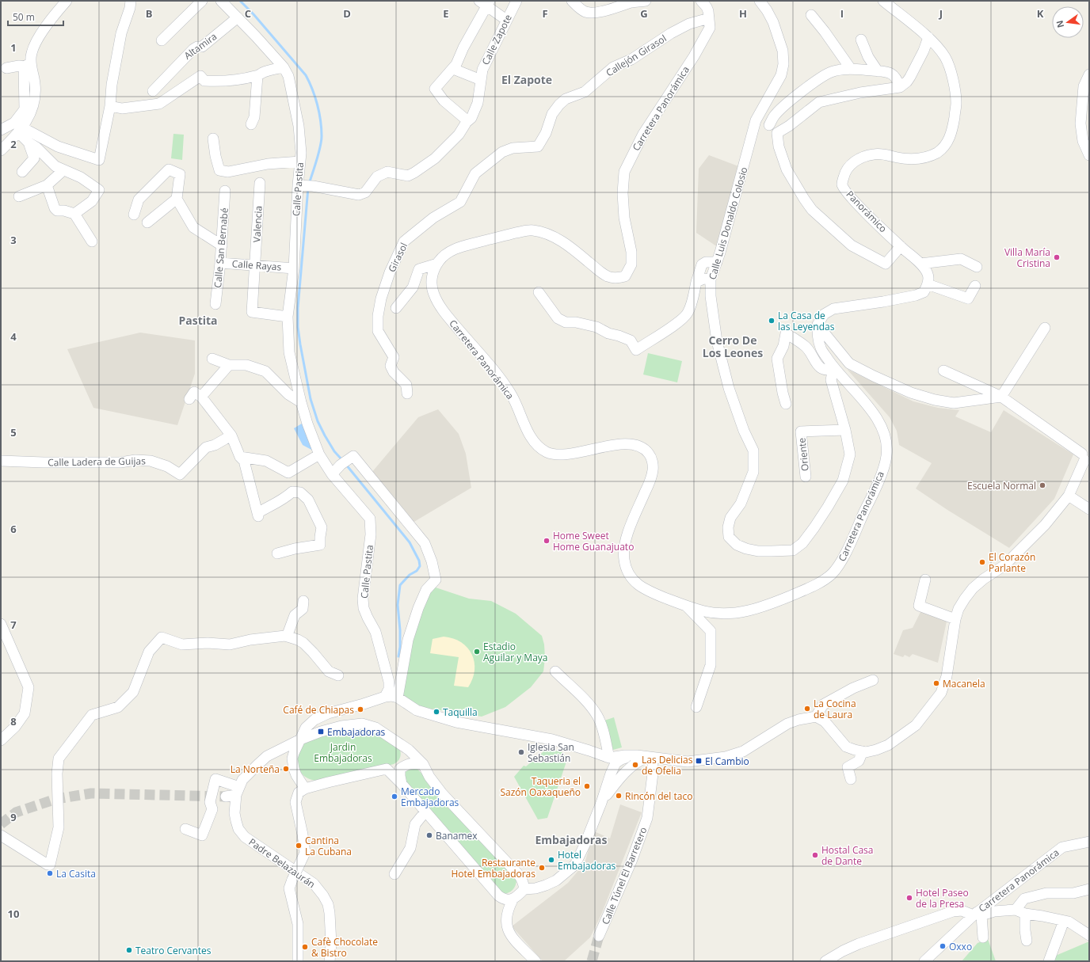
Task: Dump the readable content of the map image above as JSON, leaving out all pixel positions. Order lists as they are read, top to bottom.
{
  "streets": {
    "street": [
      "Calle Zapote",
      "Altamira",
      "Callejón Girasol",
      "Carretera Panorámica",
      "Calle Pastita",
      "Panorámico",
      "Calle Luis Donaldo Colosio",
      "Valencia",
      "Calle San Bernabé",
      "Girasol",
      "Calle Rayas",
      "Oriente",
      "Calle Ladera de Guijas",
      "Padre Belazaurán",
      "Calle Túnel El Barretero"
    ]
  },
  "crossings": [
    ["Calle Zapote", "Calle Pastita"],
    ["Altamira", "Calle Pastita"],
    ["Callejón Girasol", "Carretera Panorámica"],
    ["Callejón Girasol", "Girasol"],
    ["Carretera Panorámica", "Calle Luis Donaldo Colosio"],
    ["Calle Pastita", "Valencia"],
    ["Calle Pastita", "Calle Rayas"],
    ["Calle Luis Donaldo Colosio", "Oriente"],
    ["Valencia", "Calle Rayas"],
    ["Calle San Bernabé", "Calle Rayas"]
  ],
  "districts": [
    "El Zapote",
    "Pastita",
    "Cerro De Los Leones",
    "Embajadoras"
  ],
  "parks": ["Jardin Embajadoras"],
  "places": {
    "other": [
      "Villa María Cristina",
      "La Casa de las Leyendas",
      "Escuela Normal",
      "Home Sweet Home Guanajuato",
      "El Corazón Parlante",
      "Estadio Aguilar y Maya",
      "Macanela",
      "La Cocina de Laura",
      "Café de Chiapas",
      "Taquilla",
      "Iglesia San Sebastián",
      "Las Delicias de Ofelia",
      "La Norteña",
      "Taqueria el Sazón Oaxaqueño",
      "Rincón del taco",
      "Mercado Embajadoras",
      "Banamex",
      "Cantina La Cubana",
      "Hostal Casa de Dante",
      "Hotel Embajadoras",
      "Restaurante Hotel Embajadoras",
      "La Casita",
      "Hotel Paseo de la Presa",
      "Oxxo",
      "Cafè Chocolate & Bistro",
      "Teatro Cervantes"
    ],
    "transit": ["Embajadoras", "El Cambio"]
  },
  "scale_bar": "50 m",
  "north": "left",
  "grid": {
    "columns": [
      "B",
      "C",
      "D",
      "E",
      "F",
      "G",
      "H",
      "I",
      "J",
      "K"
    ],
    "rows": [
      "1",
      "2",
      "3",
      "4",
      "5",
      "6",
      "7",
      "8",
      "9",
      "10"
    ]
  }
}
